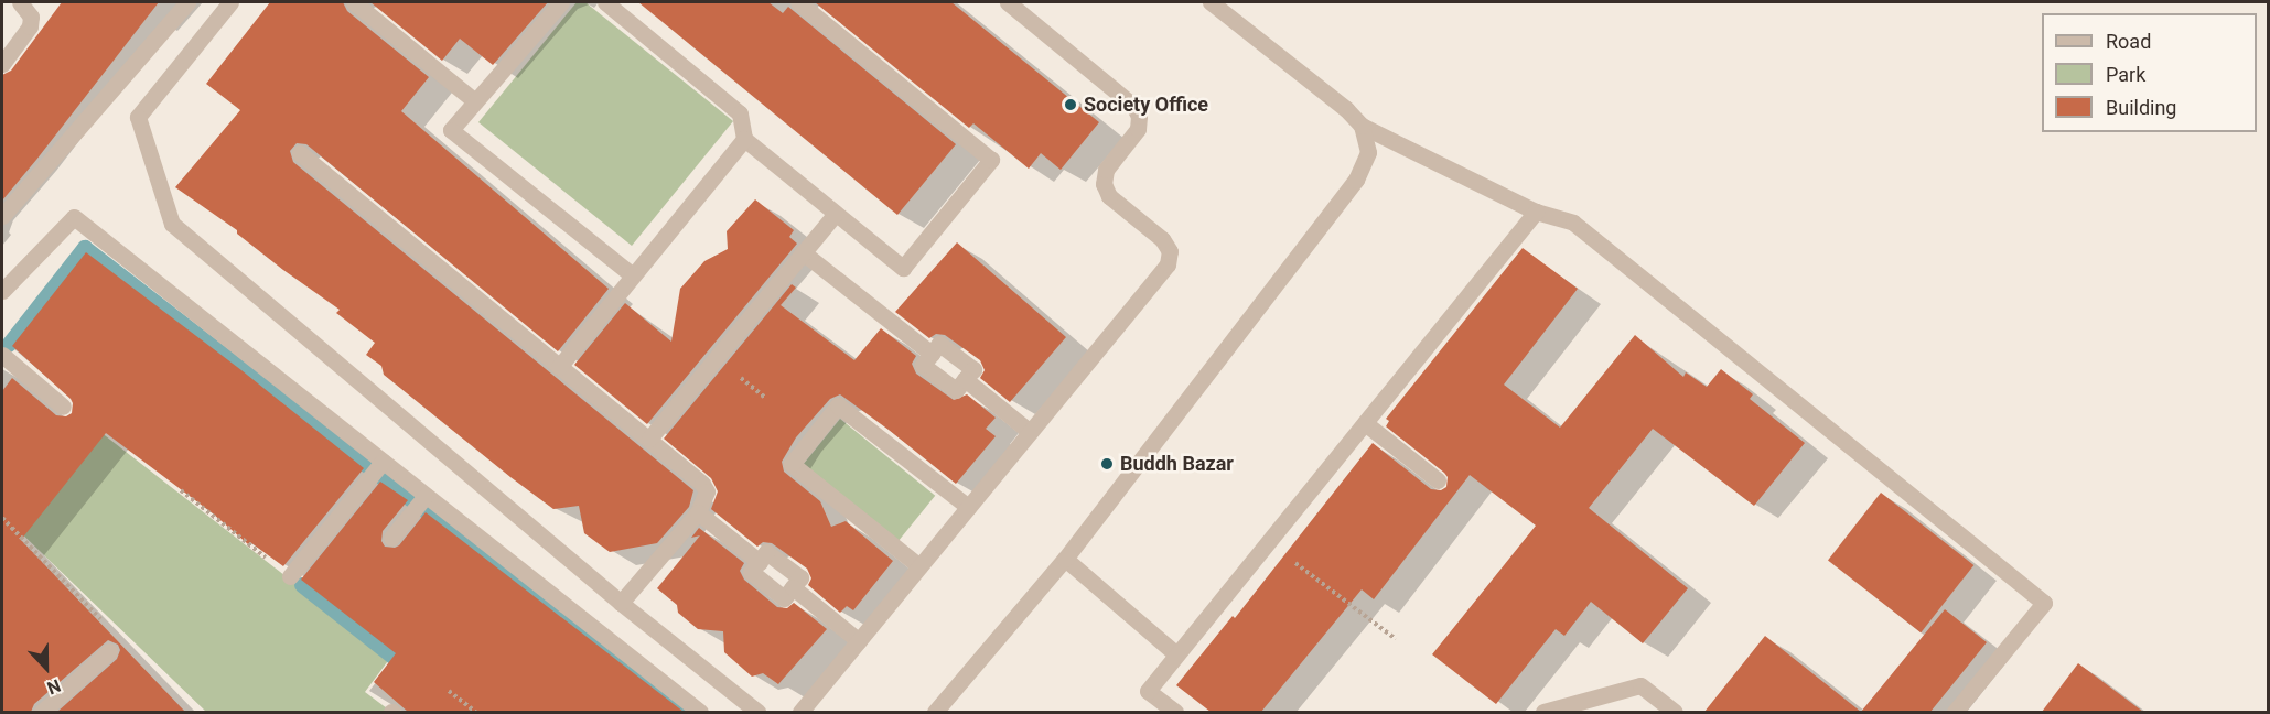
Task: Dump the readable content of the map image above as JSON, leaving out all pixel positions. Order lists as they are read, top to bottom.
{
  "places": ["Society Office", "Buddh Bazar"],
  "legend": ["Road", "Park", "Building"],
  "north": "bottom"
}
